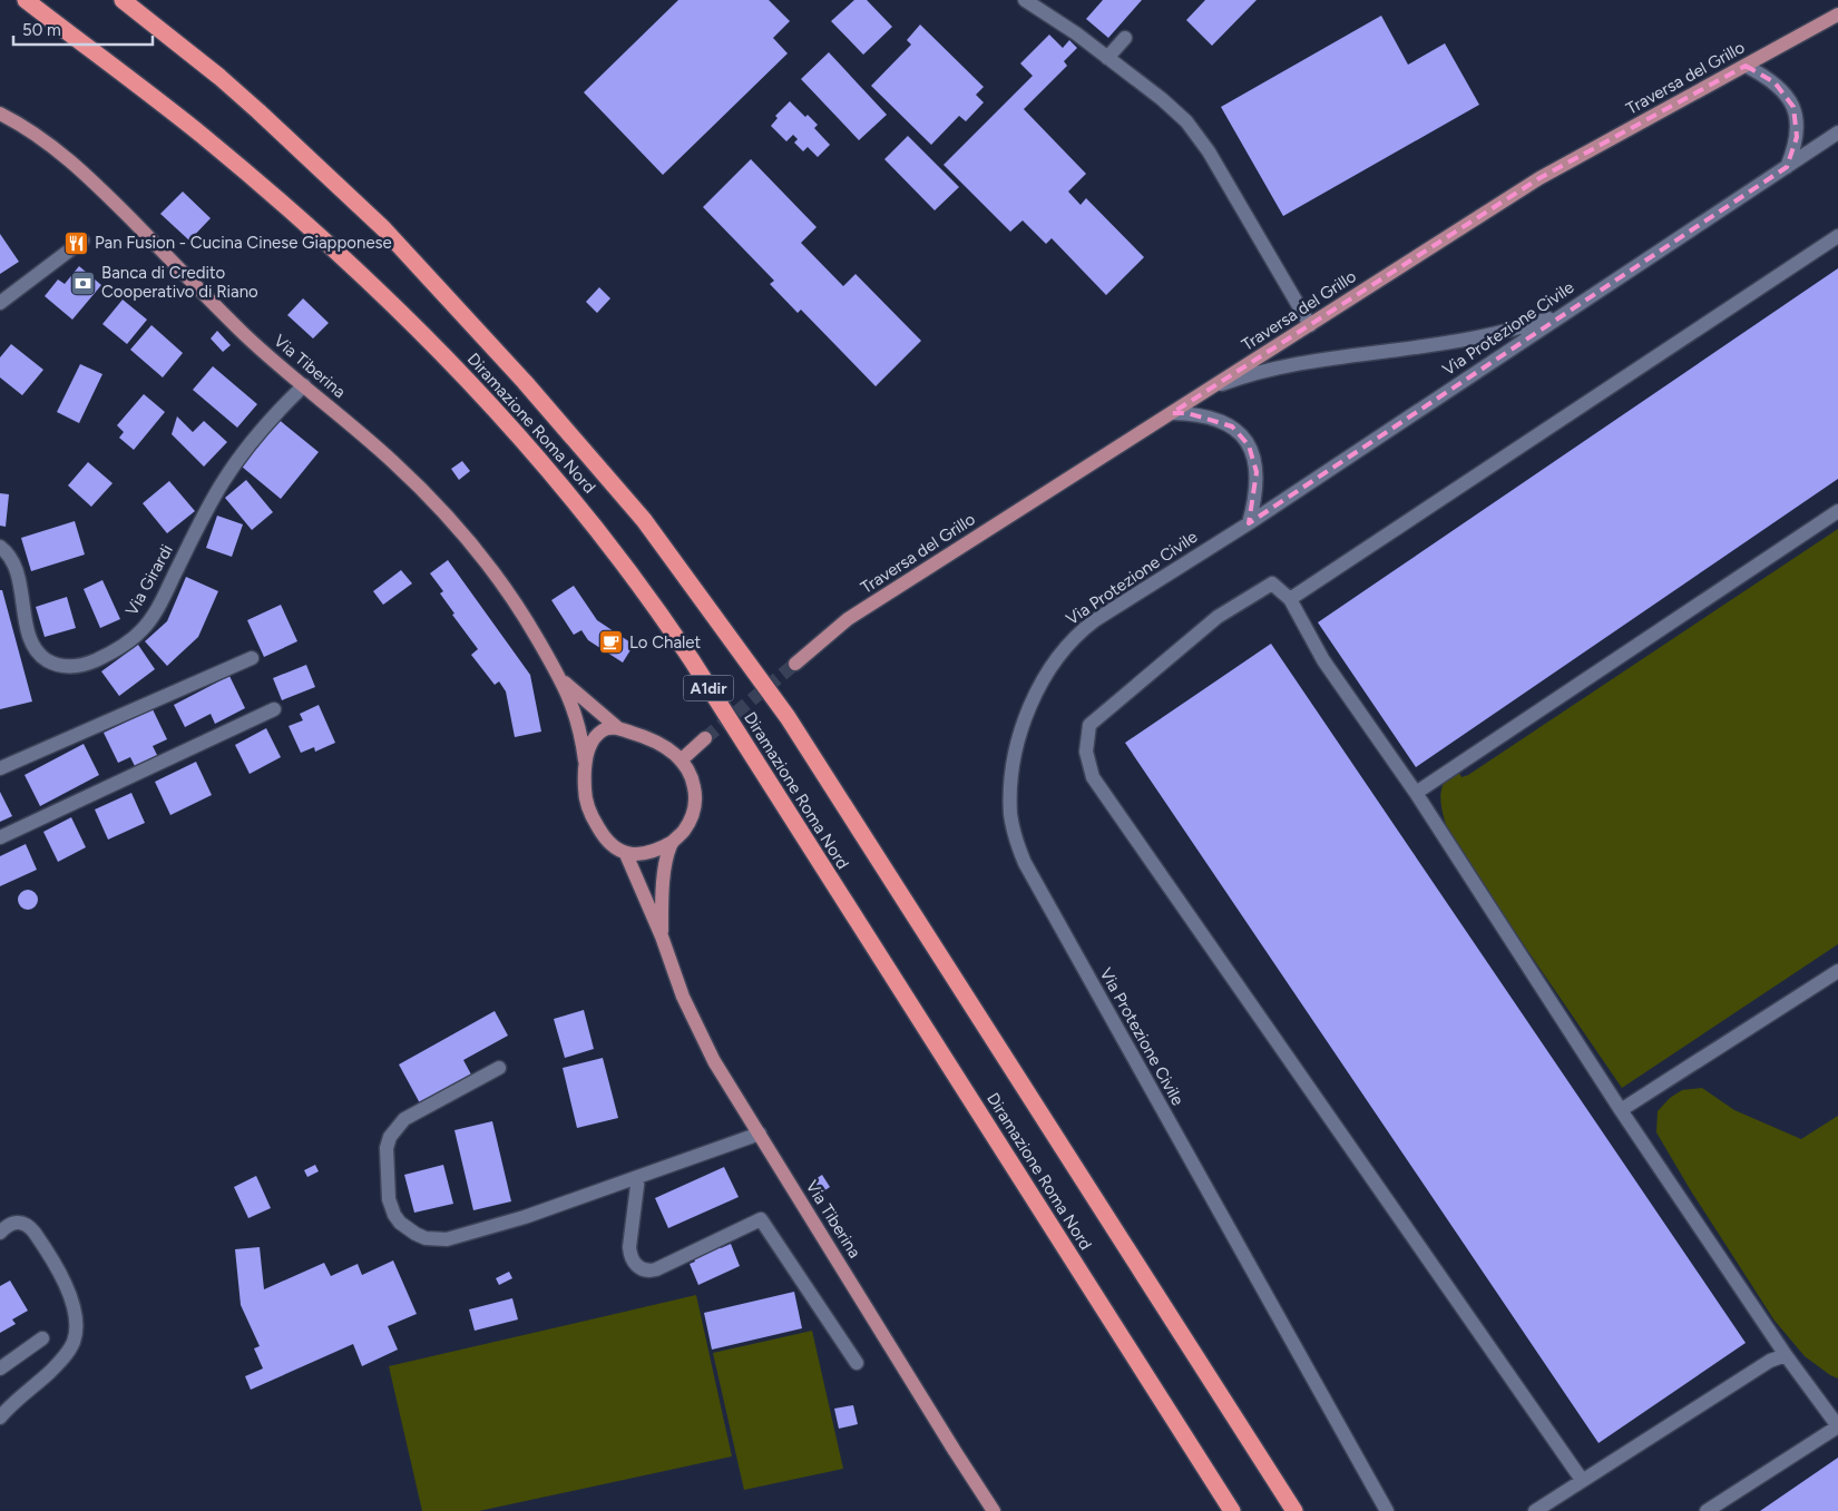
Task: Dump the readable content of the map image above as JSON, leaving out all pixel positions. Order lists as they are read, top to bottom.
{
  "streets": {
    "highway": ["Diramazione Roma Nord", "A1dir"],
    "main road": ["Traversa del Grillo", "Via Tiberina"],
    "street": ["Via Protezione Civile", "Via Girardi"]
  },
  "crossings": [
    ["Via Tiberina", "Via Girardi"]
  ],
  "places": {
    "restaurant": ["Pan Fusion - Cucina Cinese Giapponese"],
    "bank": ["Banca di Credito Cooperativo di Riano"],
    "cafe": ["Lo Chalet"]
  },
  "scale_bar": "50 m"
}
